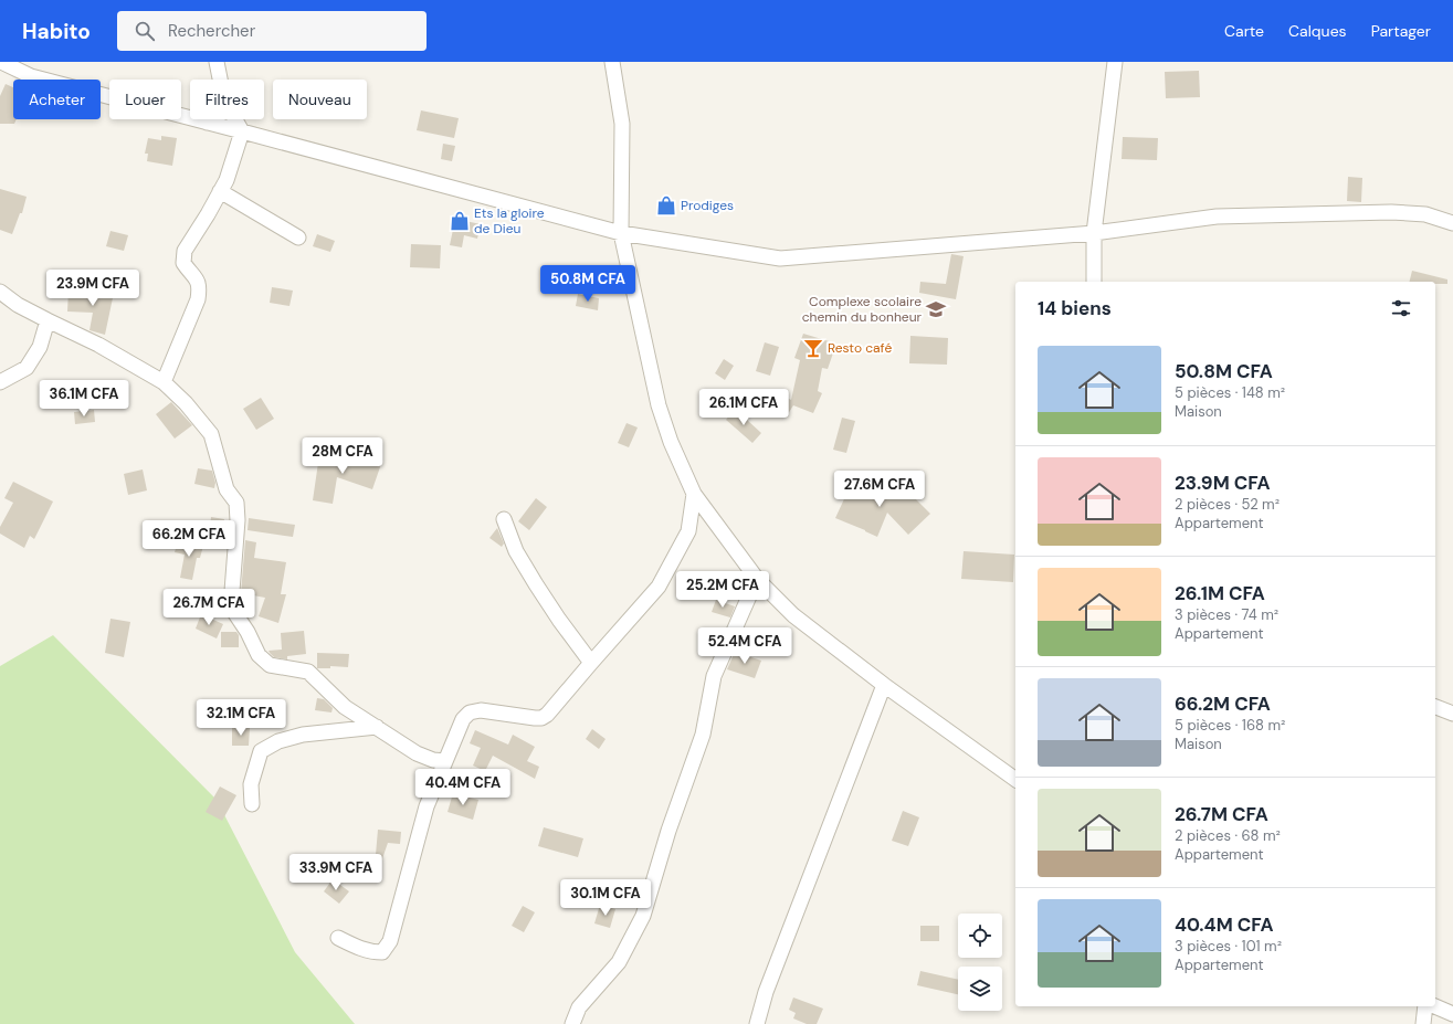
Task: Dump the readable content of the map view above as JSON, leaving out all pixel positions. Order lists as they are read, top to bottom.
{
  "places": {
    "shop": ["Prodiges", "Ets la gloire de Dieu"],
    "school or university": ["Complexe scolaire chemin du bonheur"],
    "bar": ["Resto café"]
  },
  "page": {
    "header": "Habito",
    "search": "Rechercher",
    "nav": ["Carte", "Calques", "Partager"],
    "chip": [
      "Acheter",
      "Louer",
      "Filtres",
      "Nouveau"
    ],
    "price": [
      "50.8M CFA",
      "23.9M CFA",
      "36.1M CFA",
      "26.1M CFA",
      "28M CFA",
      "27.6M CFA",
      "66.2M CFA",
      "25.2M CFA",
      "26.7M CFA",
      "52.4M CFA",
      "32.1M CFA",
      "40.4M CFA",
      "33.9M CFA",
      "30.1M CFA"
    ],
    "heading": "14 biens",
    "list": [
      {
        "name": "50.8M CFA",
        "note": "5 pièces · 148 m² · Maison"
      },
      {
        "name": "23.9M CFA",
        "note": "2 pièces · 52 m² · Appartement"
      },
      {
        "name": "26.1M CFA",
        "note": "3 pièces · 74 m² · Appartement"
      },
      {
        "name": "66.2M CFA",
        "note": "5 pièces · 168 m² · Maison"
      },
      {
        "name": "26.7M CFA",
        "note": "2 pièces · 68 m² · Appartement"
      },
      {
        "name": "40.4M CFA",
        "note": "3 pièces · 101 m² · Appartement"
      }
    ]
  }
}
